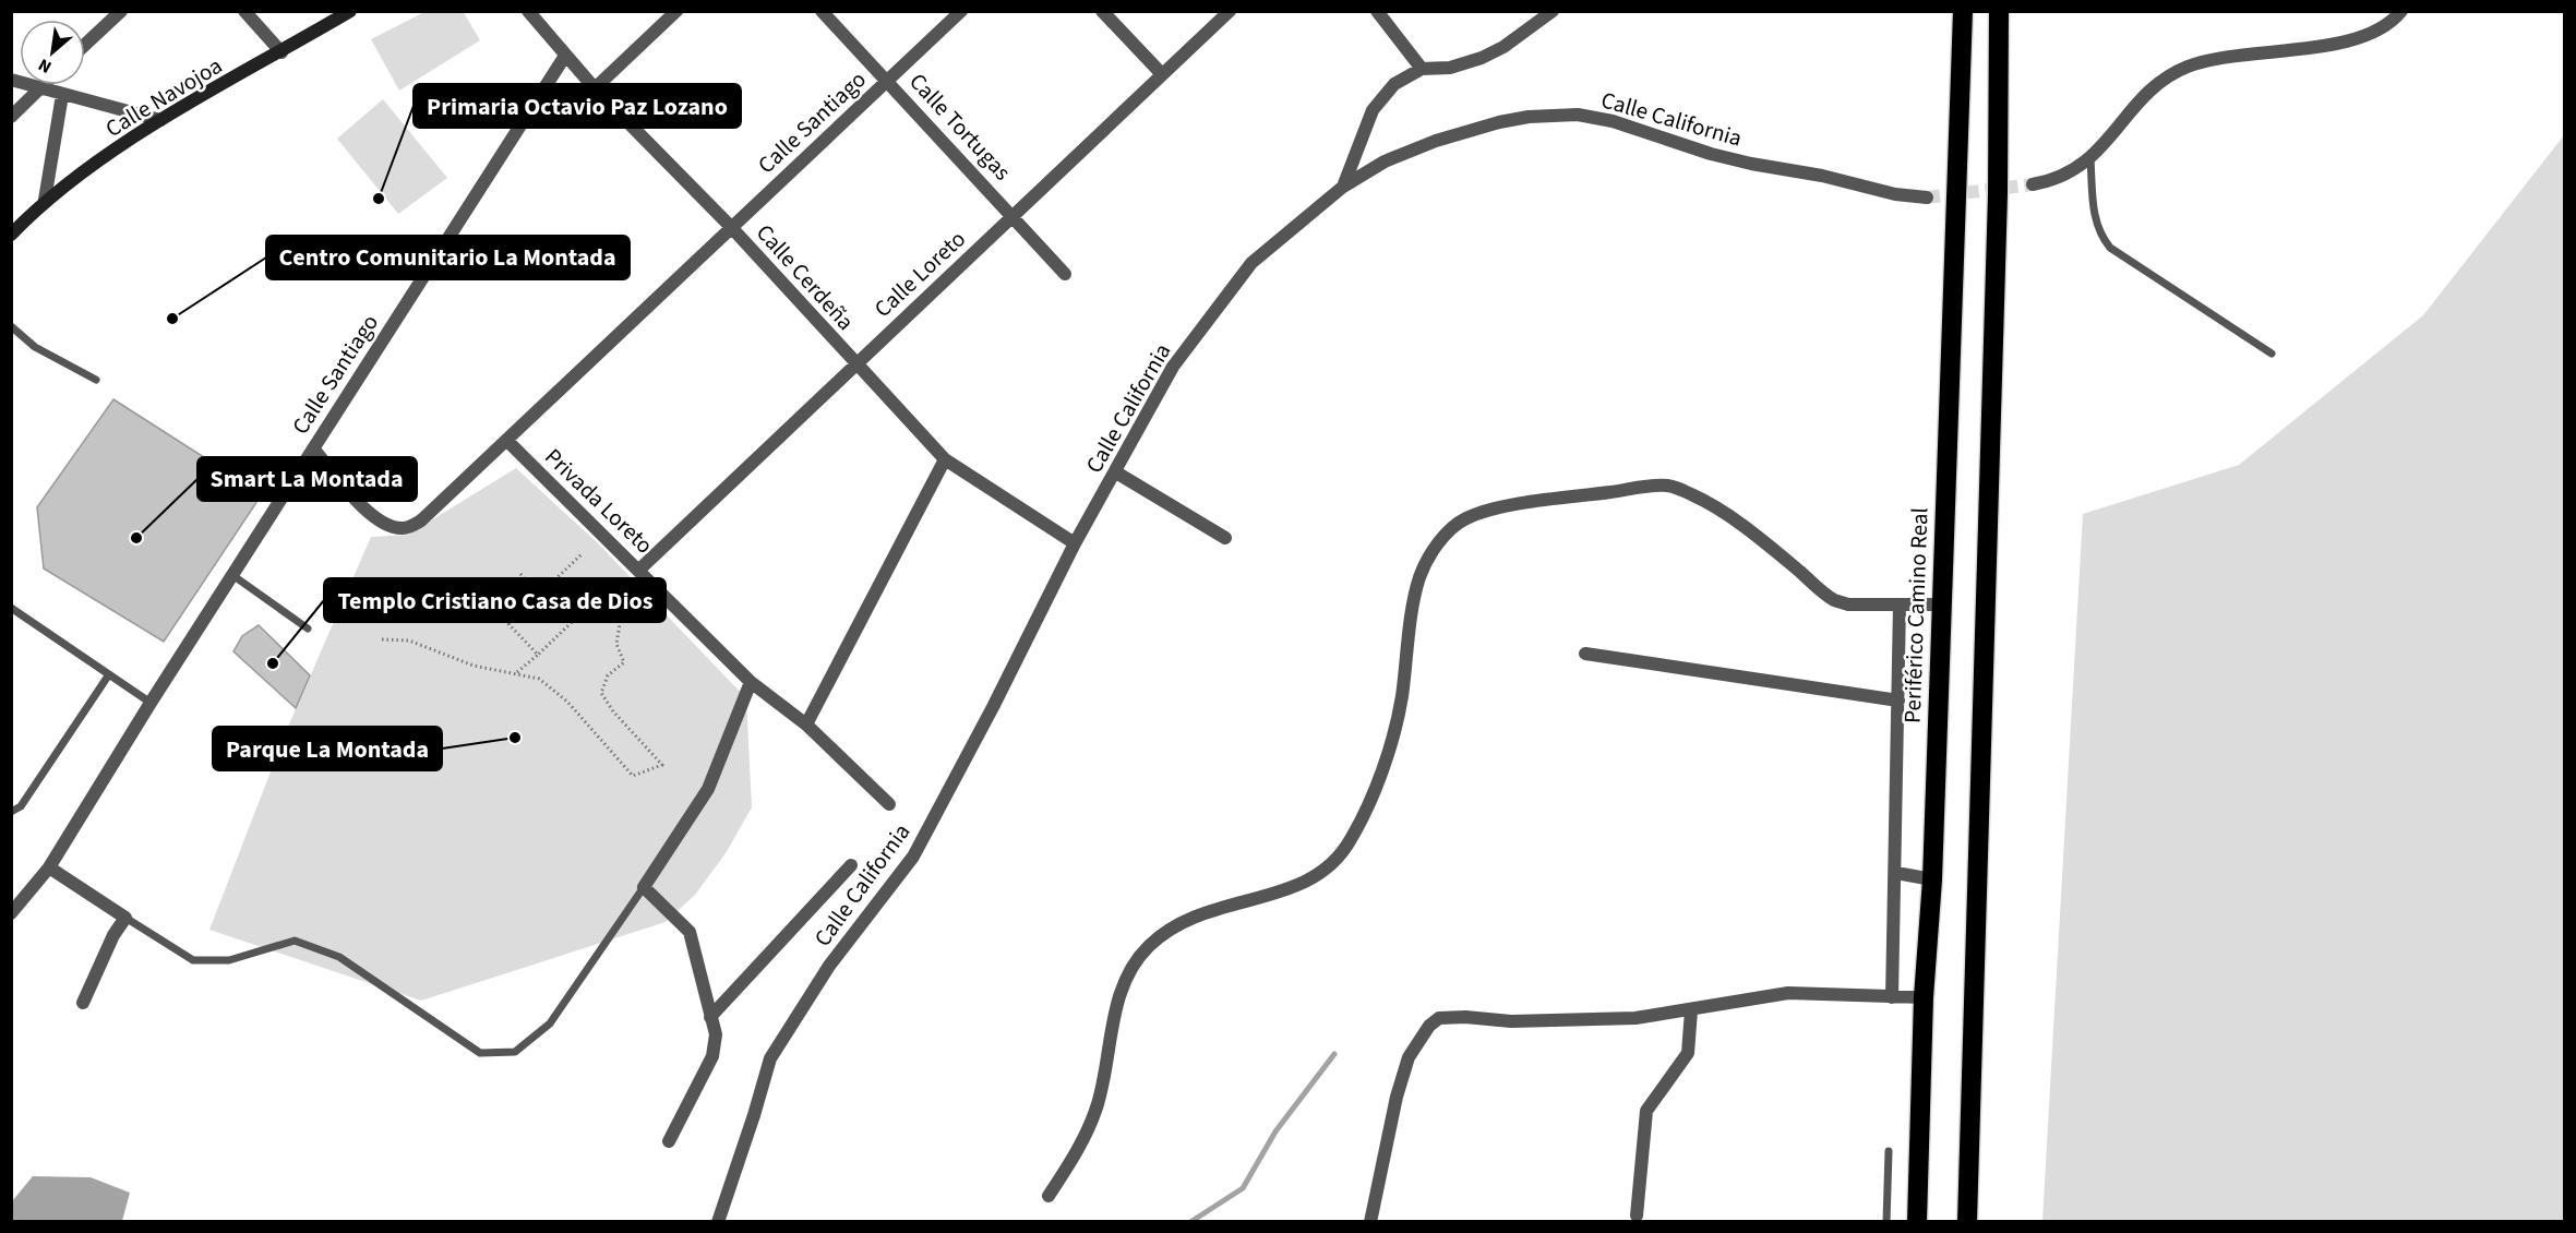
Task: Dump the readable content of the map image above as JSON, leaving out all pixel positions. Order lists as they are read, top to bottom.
{
  "streets": {
    "highway": ["Periférico Camino Real"],
    "main road": ["Calle Navojoa"],
    "street": [
      "Calle California",
      "Calle Santiago",
      "Calle Tortugas",
      "Calle Loreto",
      "Calle Cerdeña",
      "Privada Loreto"
    ]
  },
  "crossings": [
    ["Calle California", "Calle Cerdeña"],
    ["Calle Santiago", "Calle Tortugas"],
    ["Calle Santiago", "Calle Cerdeña"],
    ["Calle Santiago", "Privada Loreto"],
    ["Calle Tortugas", "Calle Loreto"],
    ["Calle Loreto", "Calle Cerdeña"],
    ["Calle Loreto", "Privada Loreto"]
  ],
  "places": [
    "Primaria Octavio Paz Lozano",
    "Centro Comunitario La Montada",
    "Smart La Montada",
    "Templo Cristiano Casa de Dios",
    "Parque La Montada"
  ],
  "north": "bottom left"
}
